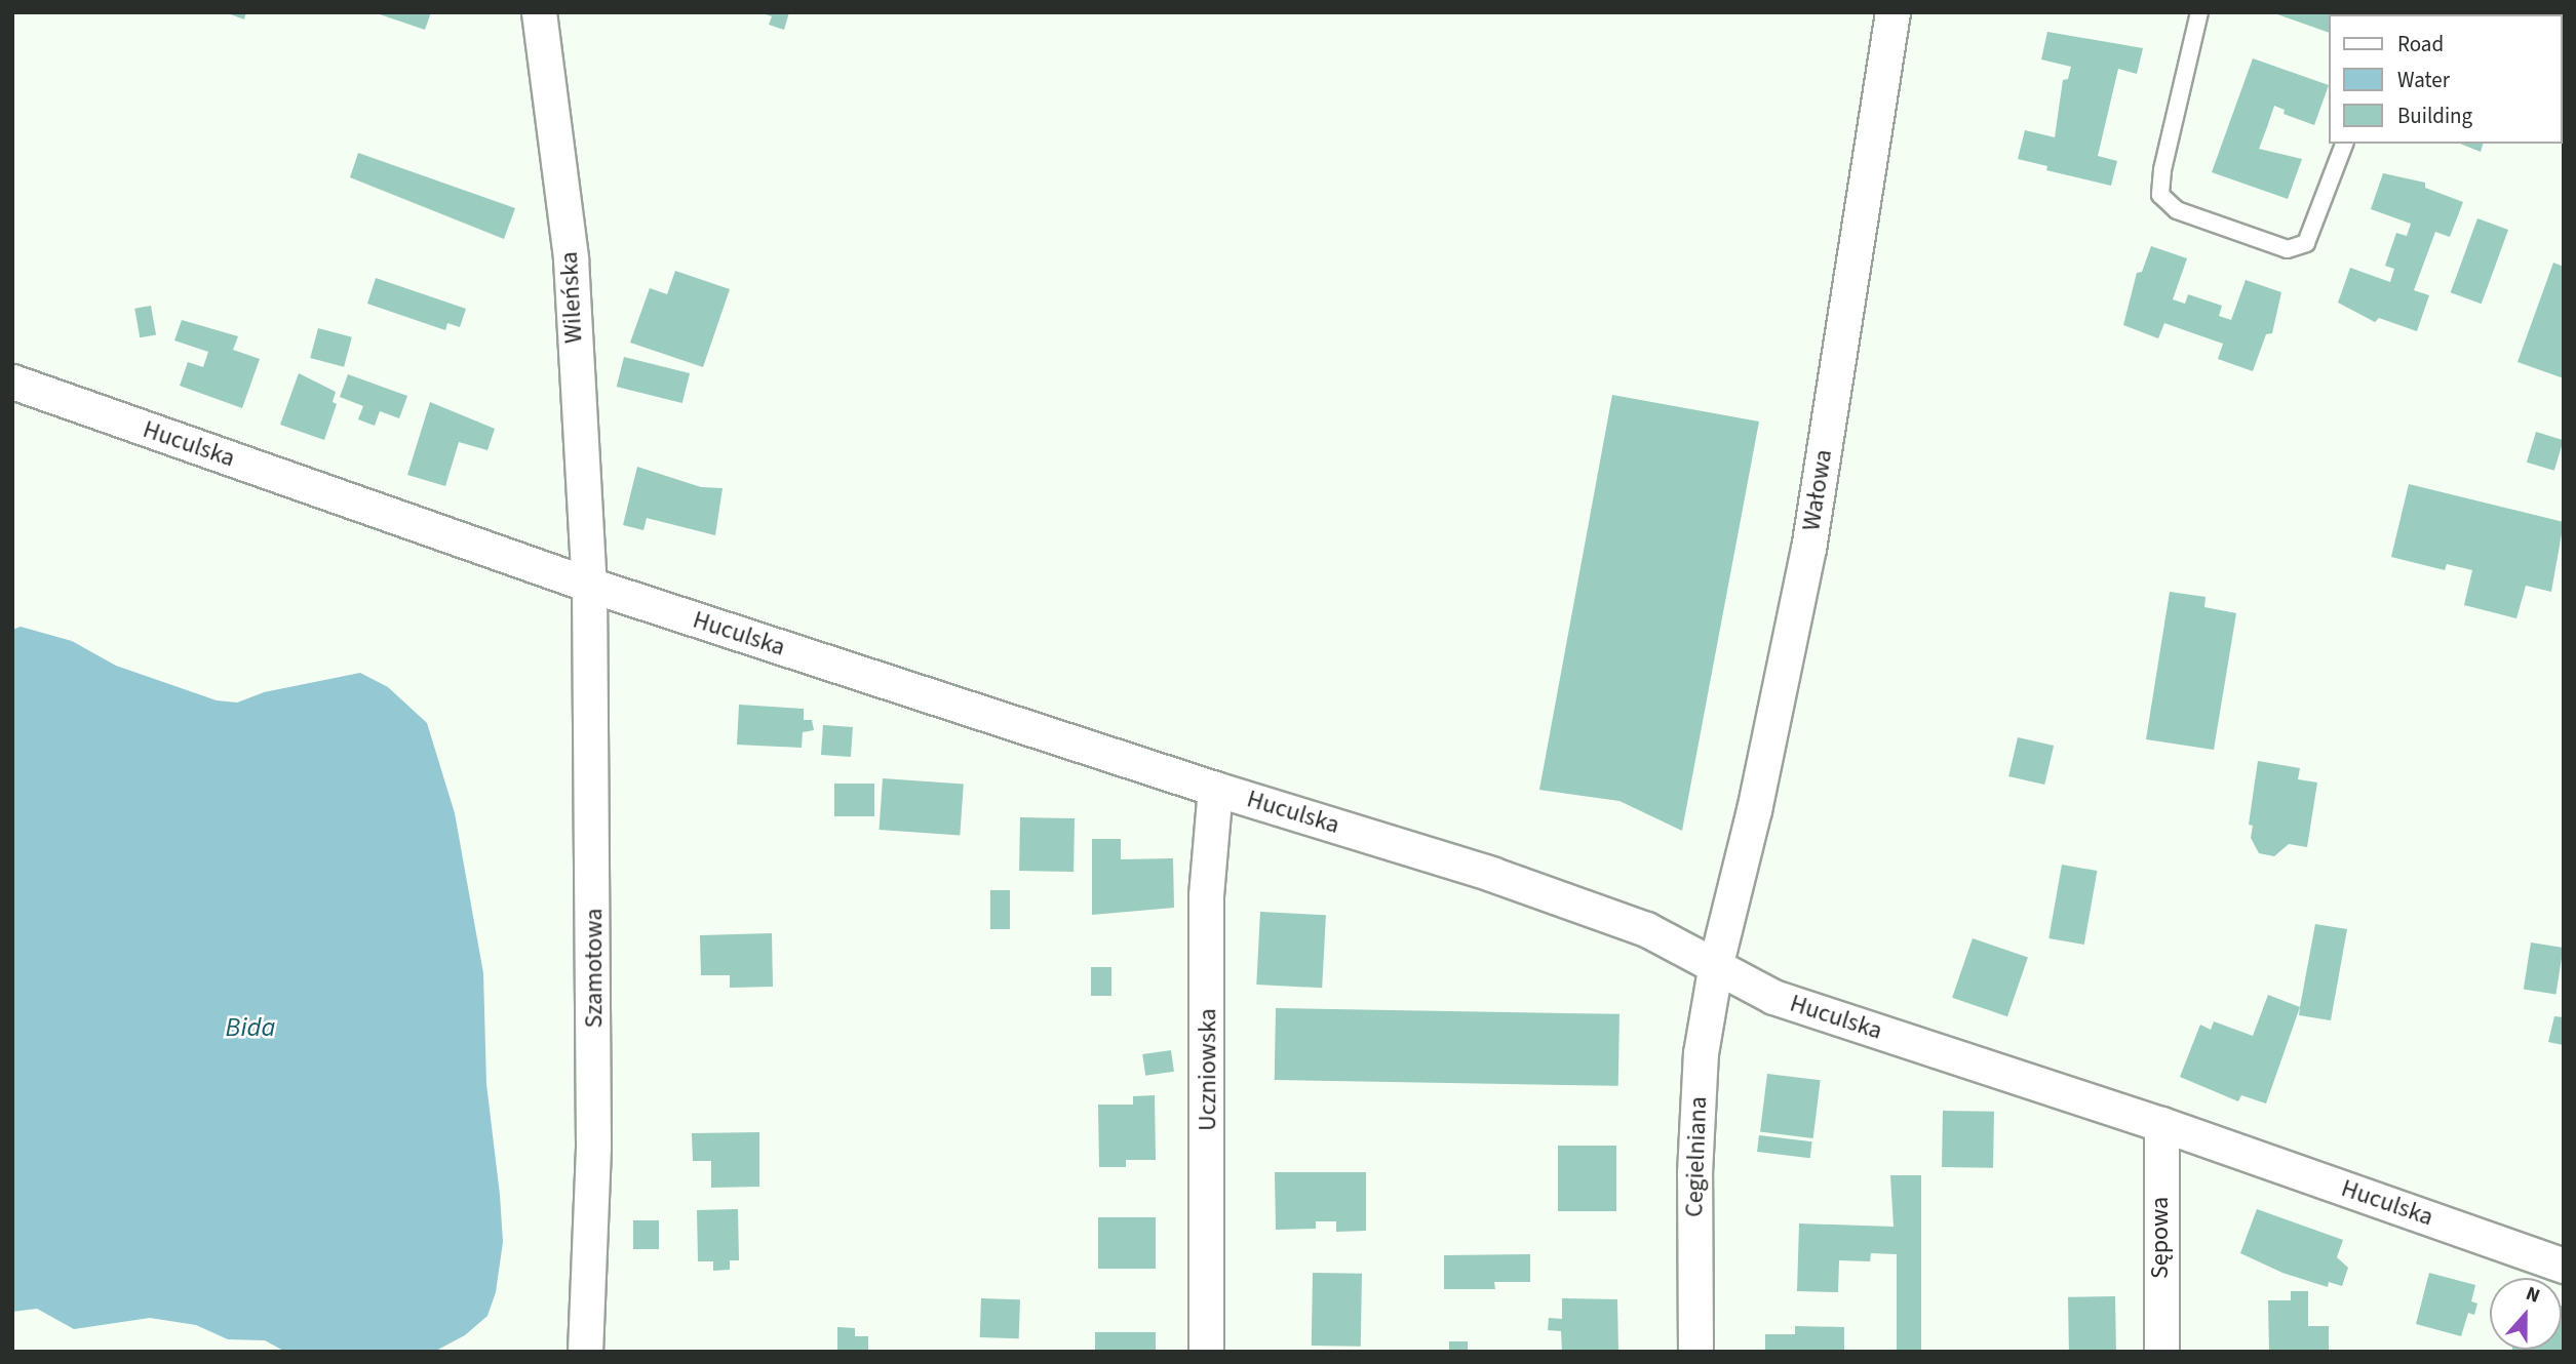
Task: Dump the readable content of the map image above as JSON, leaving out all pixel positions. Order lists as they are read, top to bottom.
{
  "streets": {
    "street": [
      "Wileńska",
      "Huculska",
      "Wałowa",
      "Szamotowa",
      "Uczniowska",
      "Cegielniana",
      "Sępowa"
    ]
  },
  "crossings": [
    ["Wileńska", "Huculska"],
    ["Wileńska", "Szamotowa"],
    ["Huculska", "Wałowa"],
    ["Huculska", "Szamotowa"],
    ["Huculska", "Uczniowska"],
    ["Huculska", "Cegielniana"],
    ["Huculska", "Sępowa"],
    ["Wałowa", "Cegielniana"]
  ],
  "water": ["Bida"],
  "legend": ["Road", "Water", "Building"],
  "north": "top"
}
